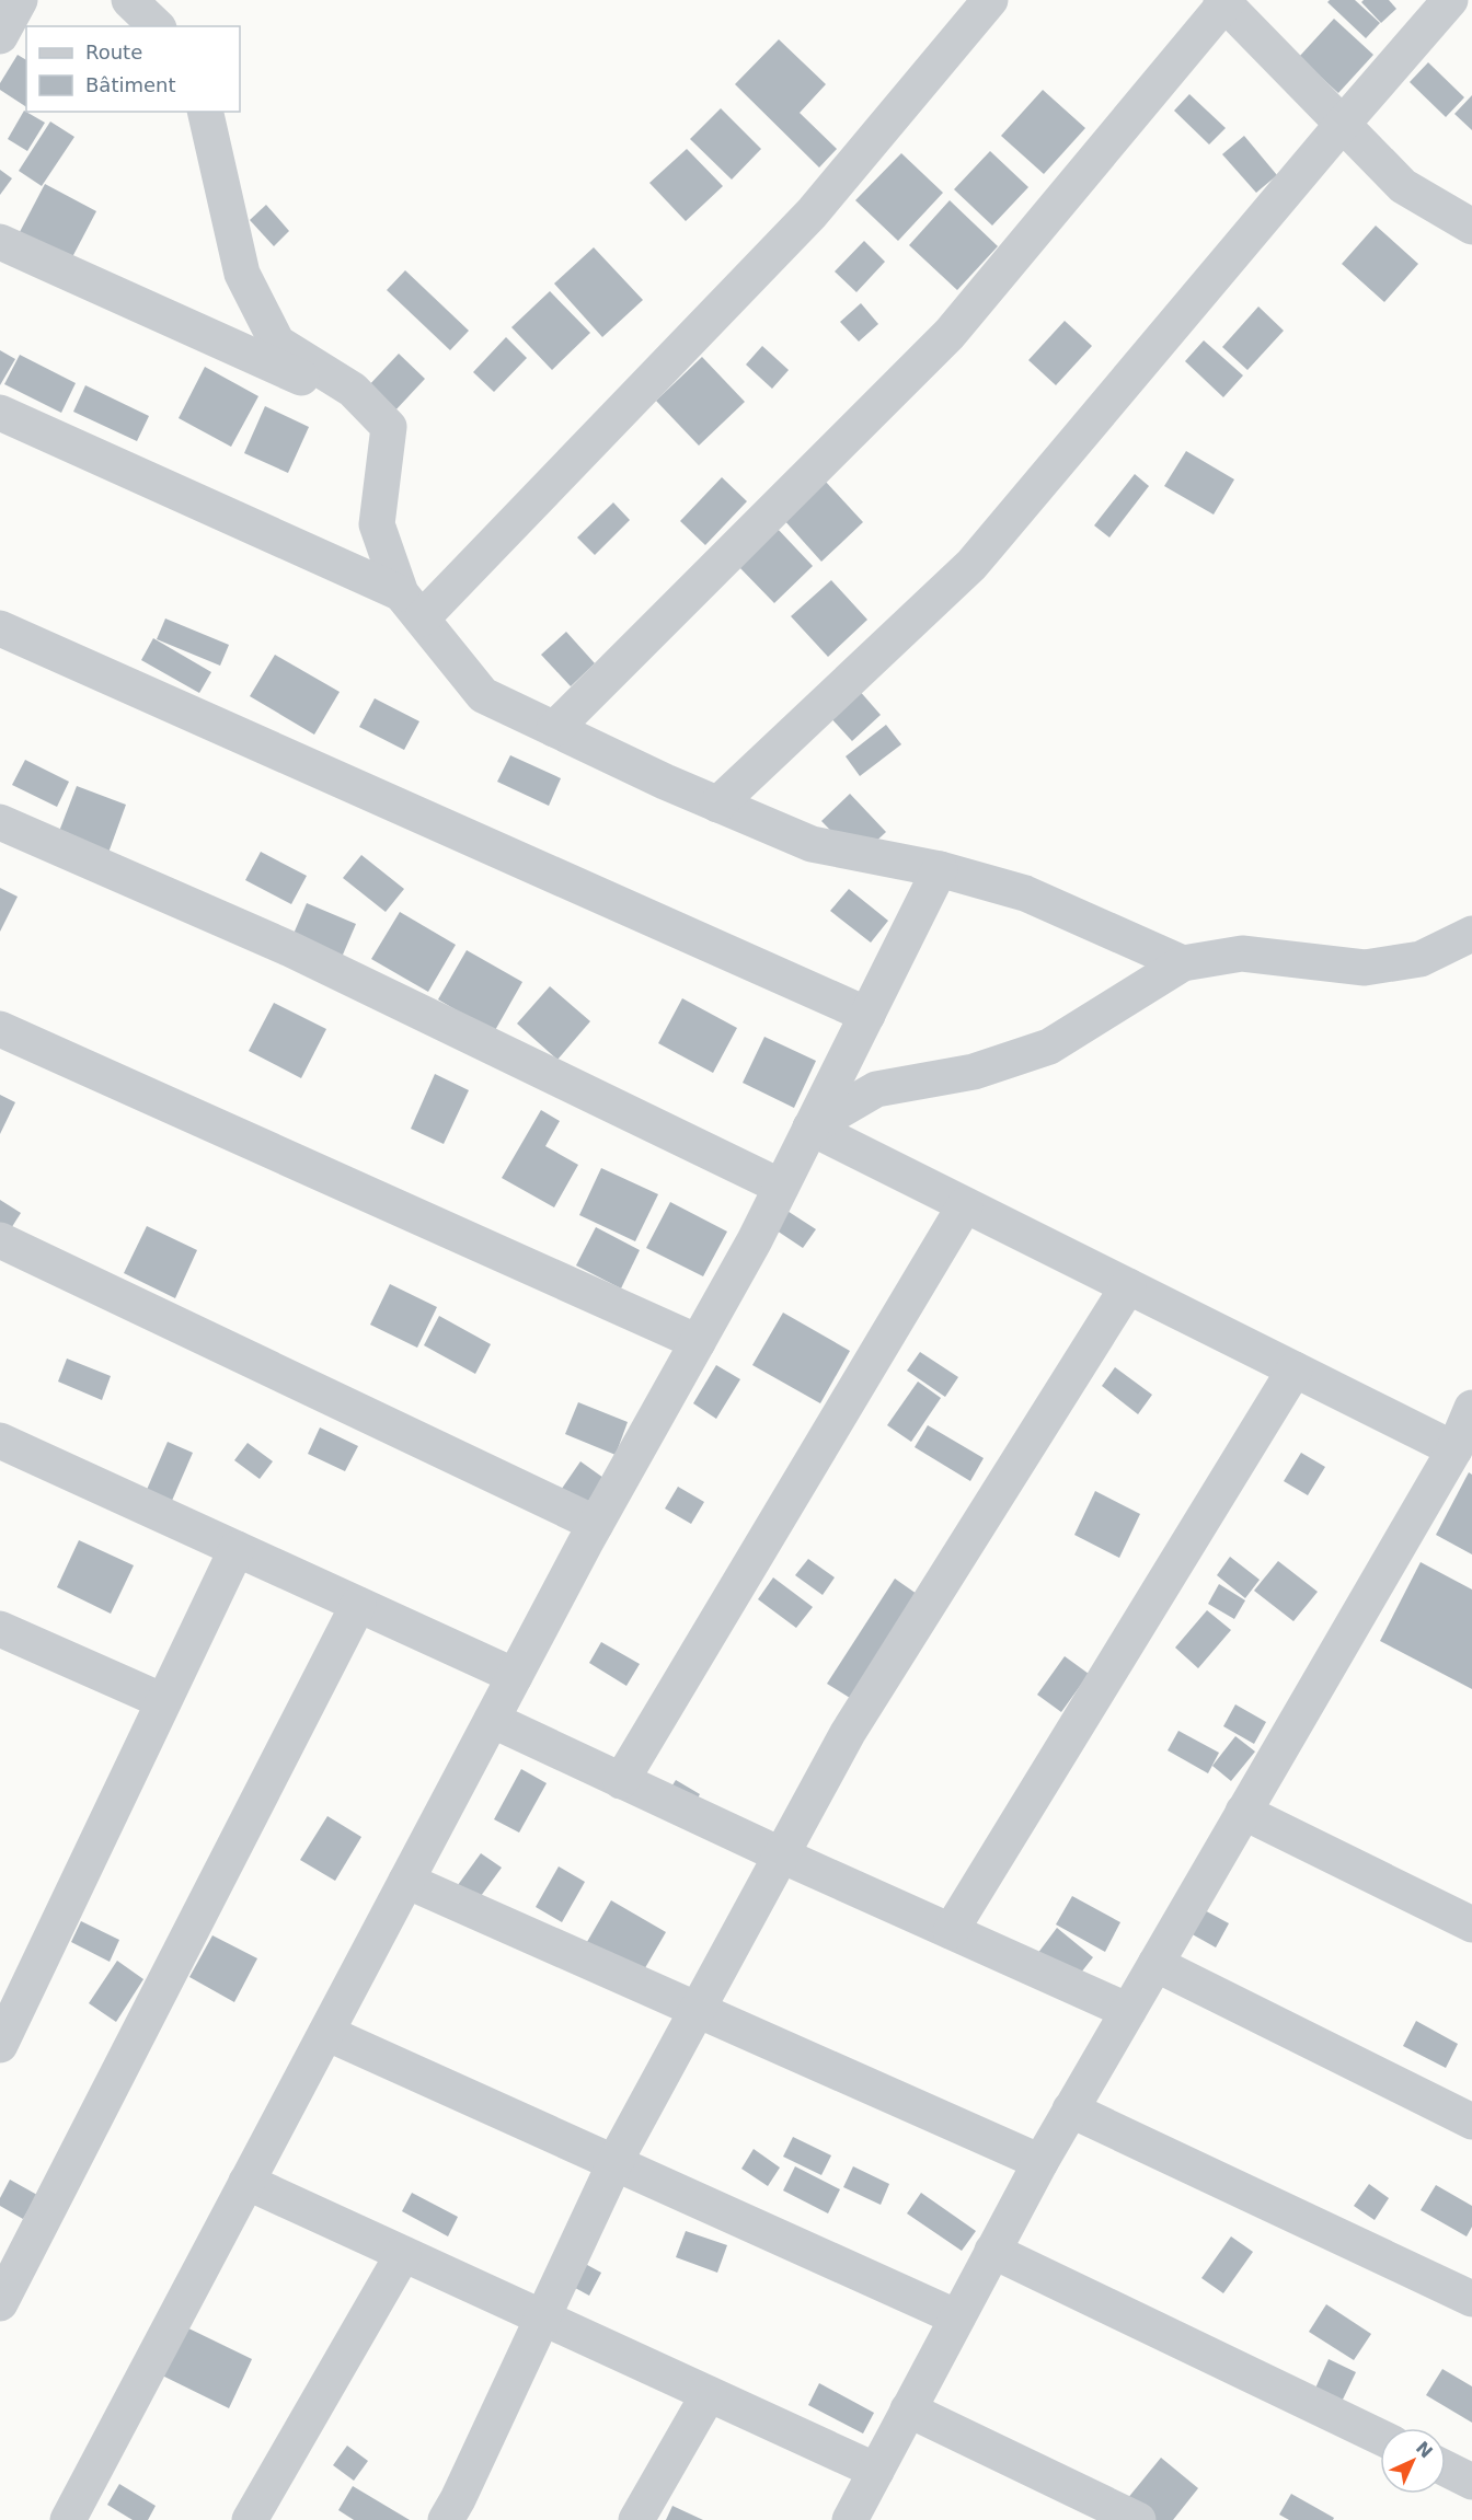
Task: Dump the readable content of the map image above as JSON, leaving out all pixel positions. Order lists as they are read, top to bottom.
{
  "legend": ["Route", "Bâtiment"],
  "north": "top right"
}
